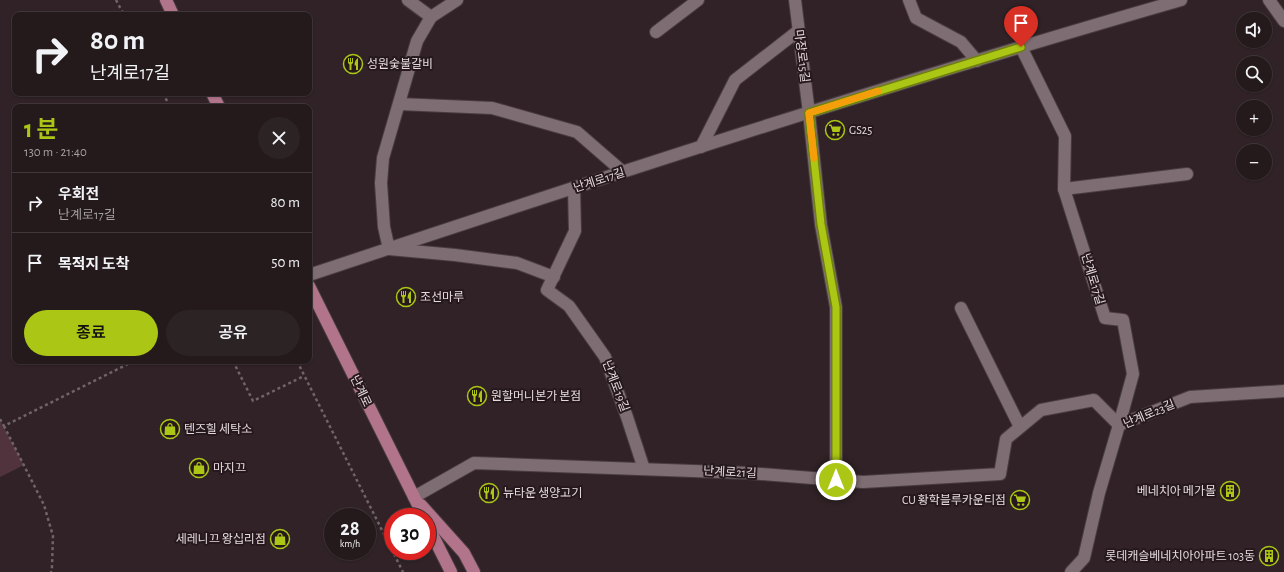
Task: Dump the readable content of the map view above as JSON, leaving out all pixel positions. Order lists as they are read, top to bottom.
{
  "streets": {
    "main road": ["난계로"],
    "street": [
      "마장로15길",
      "난계로17길",
      "난계로19길",
      "난계로23길",
      "난계로21길"
    ]
  },
  "crossings": [
    ["마장로15길", "난계로17길"],
    ["난계로17길", "난계로19길"],
    ["난계로17길", "난계로23길"],
    ["난계로17길", "난계로21길"],
    ["난계로19길", "난계로21길"],
    ["난계로", "난계로21길"],
    ["난계로23길", "난계로21길"]
  ],
  "places": {
    "restaurant": [
      "성원숯불갈비",
      "조선마루",
      "원할머니본가 본점",
      "뉴타운 생양고기"
    ],
    "supermarket": ["GS25", "CU 황학블루카운티점"],
    "shop": ["텐즈힐 세탁소", "마지끄", "세레니끄 왕십리점"],
    "building": ["베네치아 메가몰", "롯데캐슬베네치아아파트 103동"]
  },
  "page": {
    "map_buttons": ["+", "−"],
    "turn": ["80 m", "난계로17길"],
    "heading": ["1 분", "130 m · 21:40"],
    "list": [
      {
        "name": "우회전",
        "note": "난계로17길",
        "value": "80 m"
      },
      {
        "name": "목적지 도착",
        "value": "50 m"
      }
    ],
    "buttons": ["종료", "공유"],
    "speed": "28 km/h",
    "limit": "30"
  }
}
